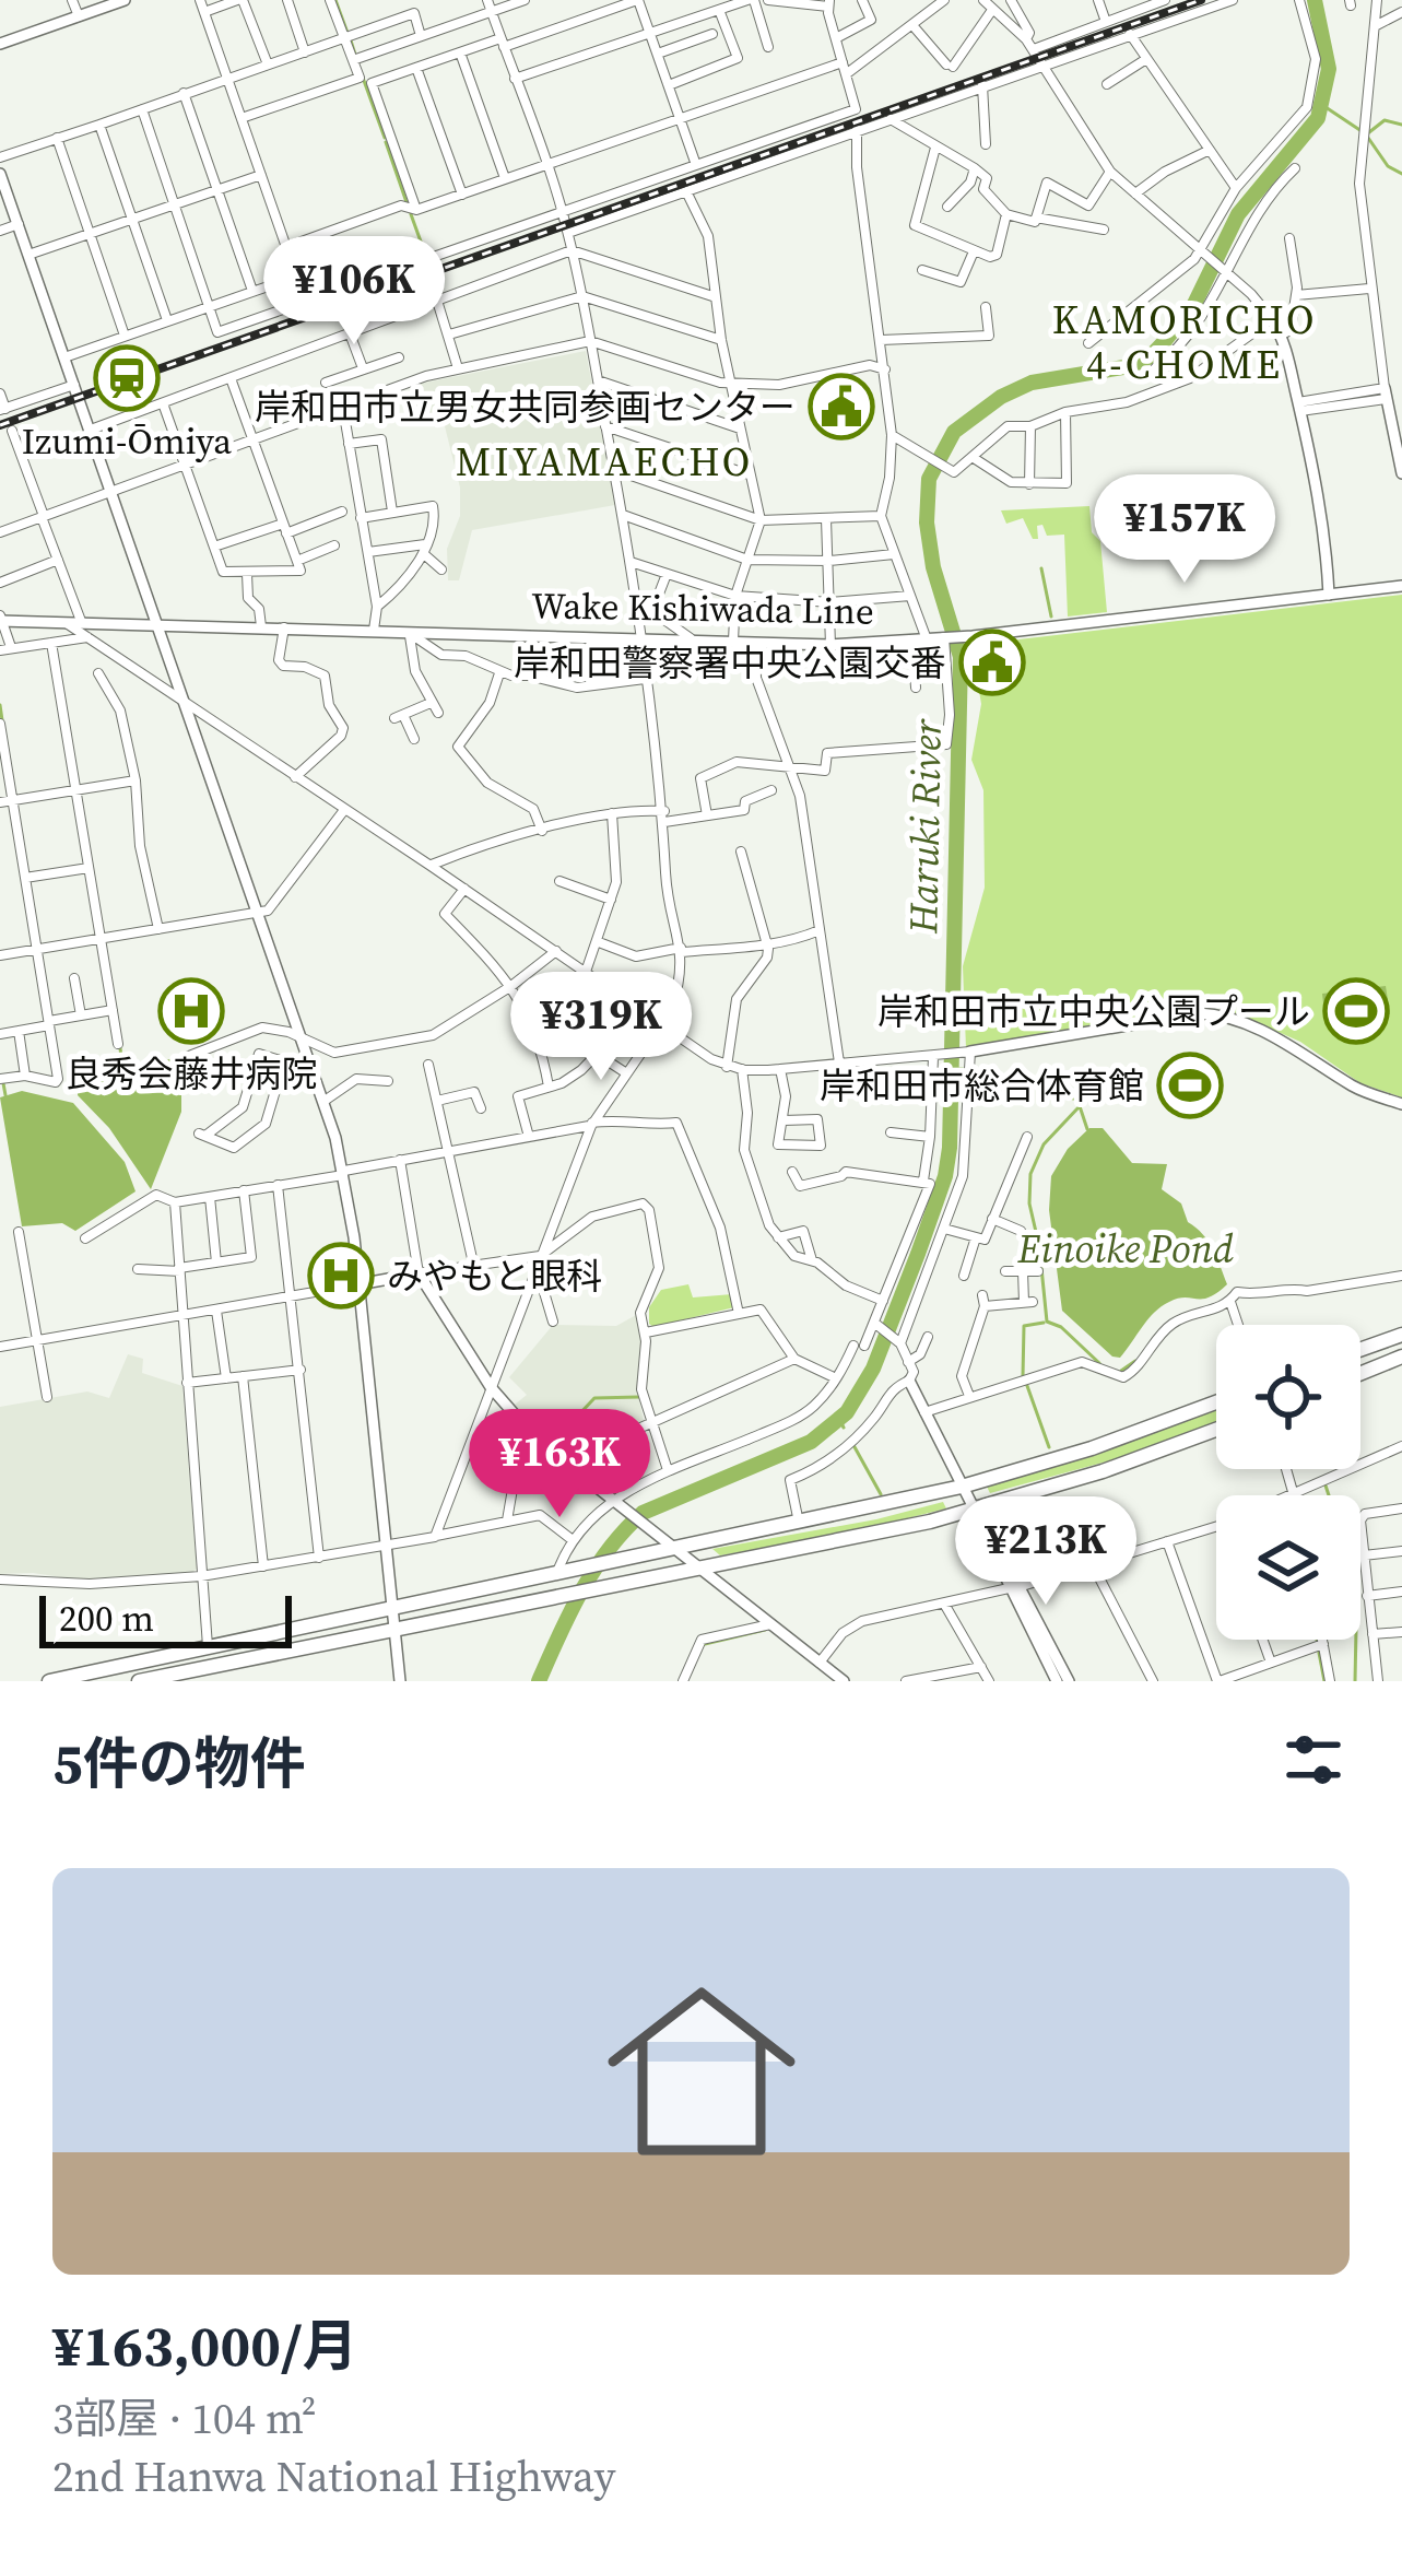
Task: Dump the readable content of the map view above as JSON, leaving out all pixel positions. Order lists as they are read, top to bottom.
{
  "streets": {
    "street": ["Wake Kishiwada Line"]
  },
  "districts": ["KAMORICHO 4-CHOME", "MIYAMAECHO"],
  "water": ["Haruki River", "Einoike Pond"],
  "places": {
    "station": ["Izumi-Ōmiya"],
    "public building": ["岸和田市立男女共同参画センター", "岸和田警察署中央公園交番"],
    "hospital": ["良秀会藤井病院", "みやもと眼科"],
    "sports": ["岸和田市立中央公園プール", "岸和田市総合体育館"]
  },
  "scale_bar": "200 m",
  "page": {
    "price": [
      "¥106K",
      "¥157K",
      "¥319K",
      "¥163K",
      "¥213K"
    ],
    "scale": "200 m",
    "heading": "5件の物件",
    "list": [
      {
        "name": "¥163,000/月",
        "note": "3部屋 · 104 m² · 2nd Hanwa National Highway"
      }
    ]
  }
}
